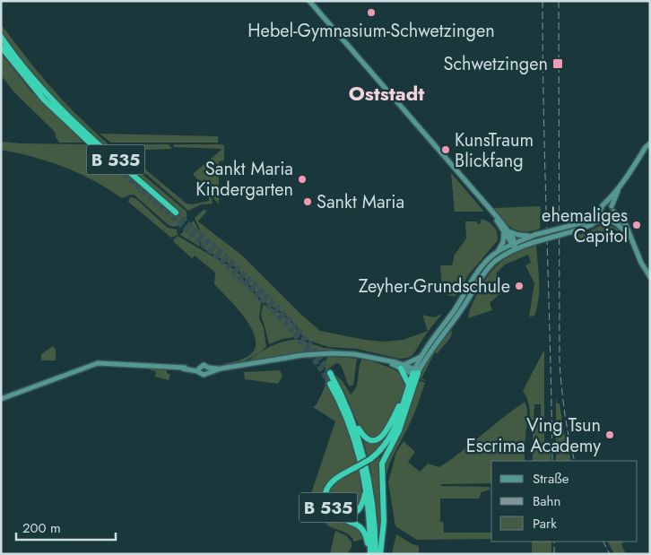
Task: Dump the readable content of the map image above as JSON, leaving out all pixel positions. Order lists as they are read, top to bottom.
{
  "streets": {
    "highway": ["B 535"]
  },
  "districts": ["Oststadt"],
  "places": {
    "other": [
      "Hebel-Gymnasium-Schwetzingen",
      "KunsTraum Blickfang",
      "Sankt Maria Kindergarten",
      "Sankt Maria",
      "ehemaliges Capitol",
      "Zeyher-Grundschule",
      "Ving Tsun Escrima Academy"
    ],
    "transit": ["Schwetzingen"]
  },
  "legend": ["Straße", "Bahn", "Park"],
  "scale_bar": "200 m"
}
